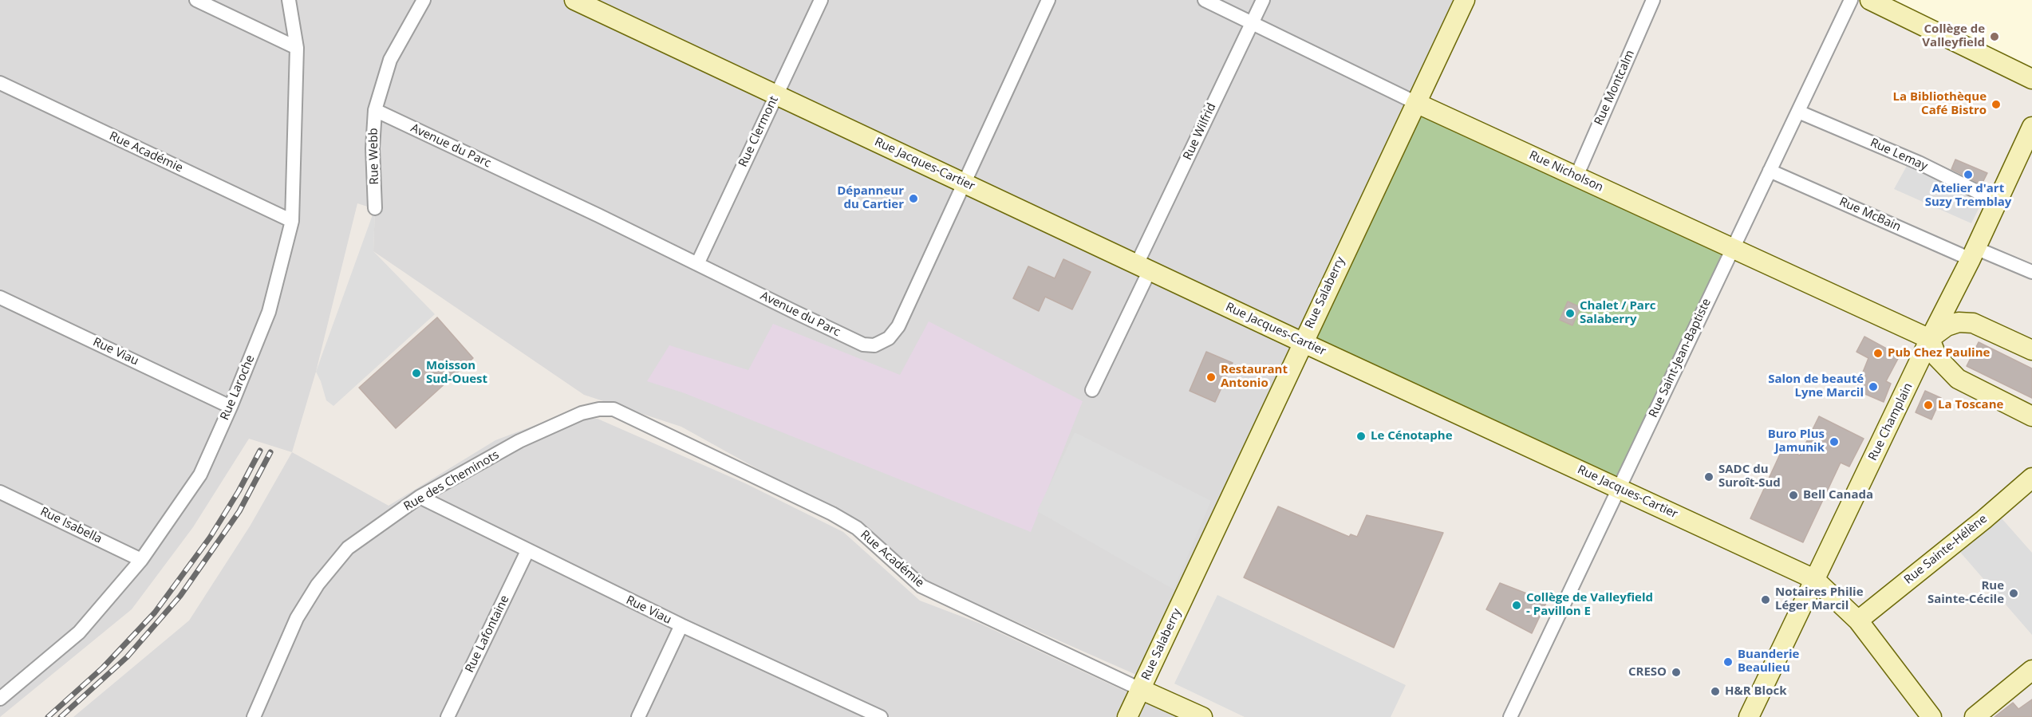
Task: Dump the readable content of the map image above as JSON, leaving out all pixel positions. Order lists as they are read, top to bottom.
{
  "streets": {
    "street": [
      "Rue Montcalm",
      "Rue Clermont",
      "Rue Wilfrid",
      "Avenue du Parc",
      "Rue Académie",
      "Rue Lemay",
      "Rue Webb",
      "Rue Jacques-Cartier",
      "Rue Nicholson",
      "Rue McBain",
      "Rue Salaberry",
      "Rue Viau",
      "Rue Saint-Jean-Baptiste",
      "Rue Laroche",
      "Rue Champlain",
      "Rue des Cheminots",
      "Rue Isabella",
      "Rue Sainte-Hélène",
      "Rue Lafontaine"
    ]
  },
  "crossings": [
    ["Rue Montcalm", "Rue Nicholson"],
    ["Rue Clermont", "Avenue du Parc"],
    ["Rue Clermont", "Rue Jacques-Cartier"],
    ["Rue Wilfrid", "Rue Jacques-Cartier"],
    ["Rue Wilfrid", "Rue Nicholson"],
    ["Avenue du Parc", "Rue Webb"],
    ["Avenue du Parc", "Rue Jacques-Cartier"],
    ["Rue Académie", "Rue Salaberry"],
    ["Rue Académie", "Rue Laroche"],
    ["Rue Académie", "Rue des Cheminots"],
    ["Rue Lemay", "Rue Saint-Jean-Baptiste"],
    ["Rue Lemay", "Rue Champlain"],
    ["Rue Jacques-Cartier", "Rue Salaberry"],
    ["Rue Jacques-Cartier", "Rue Saint-Jean-Baptiste"],
    ["Rue Jacques-Cartier", "Rue Champlain"],
    ["Rue Jacques-Cartier", "Rue Sainte-Hélène"],
    ["Rue Nicholson", "Rue Salaberry"],
    ["Rue Nicholson", "Rue Saint-Jean-Baptiste"],
    ["Rue Nicholson", "Rue Champlain"],
    ["Rue McBain", "Rue Saint-Jean-Baptiste"],
    ["Rue McBain", "Rue Champlain"],
    ["Rue Viau", "Rue Laroche"],
    ["Rue Viau", "Rue des Cheminots"],
    ["Rue Viau", "Rue Lafontaine"],
    ["Rue Laroche", "Rue Isabella"]
  ],
  "places": [
    "Collège de Valleyfield",
    "La Bibliothèque Café Bistro",
    "Atelier d'art Suzy Tremblay",
    "Dépanneur du Cartier",
    "Chalet / Parc Salaberry",
    "Pub Chez Pauline",
    "Moisson Sud-Ouest",
    "Restaurant Antonio",
    "Salon de beauté Lyne Marcil",
    "La Toscane",
    "Le Cénotaphe",
    "Buro Plus Jamunik",
    "SADC du Suroît-Sud",
    "Bell Canada",
    "Rue Sainte-Cécile",
    "Notaires Philie Léger Marcil",
    "Collège de Valleyfield - Pavillon E",
    "Buanderie Beaulieu",
    "CRESO",
    "H&R Block"
  ]
}
